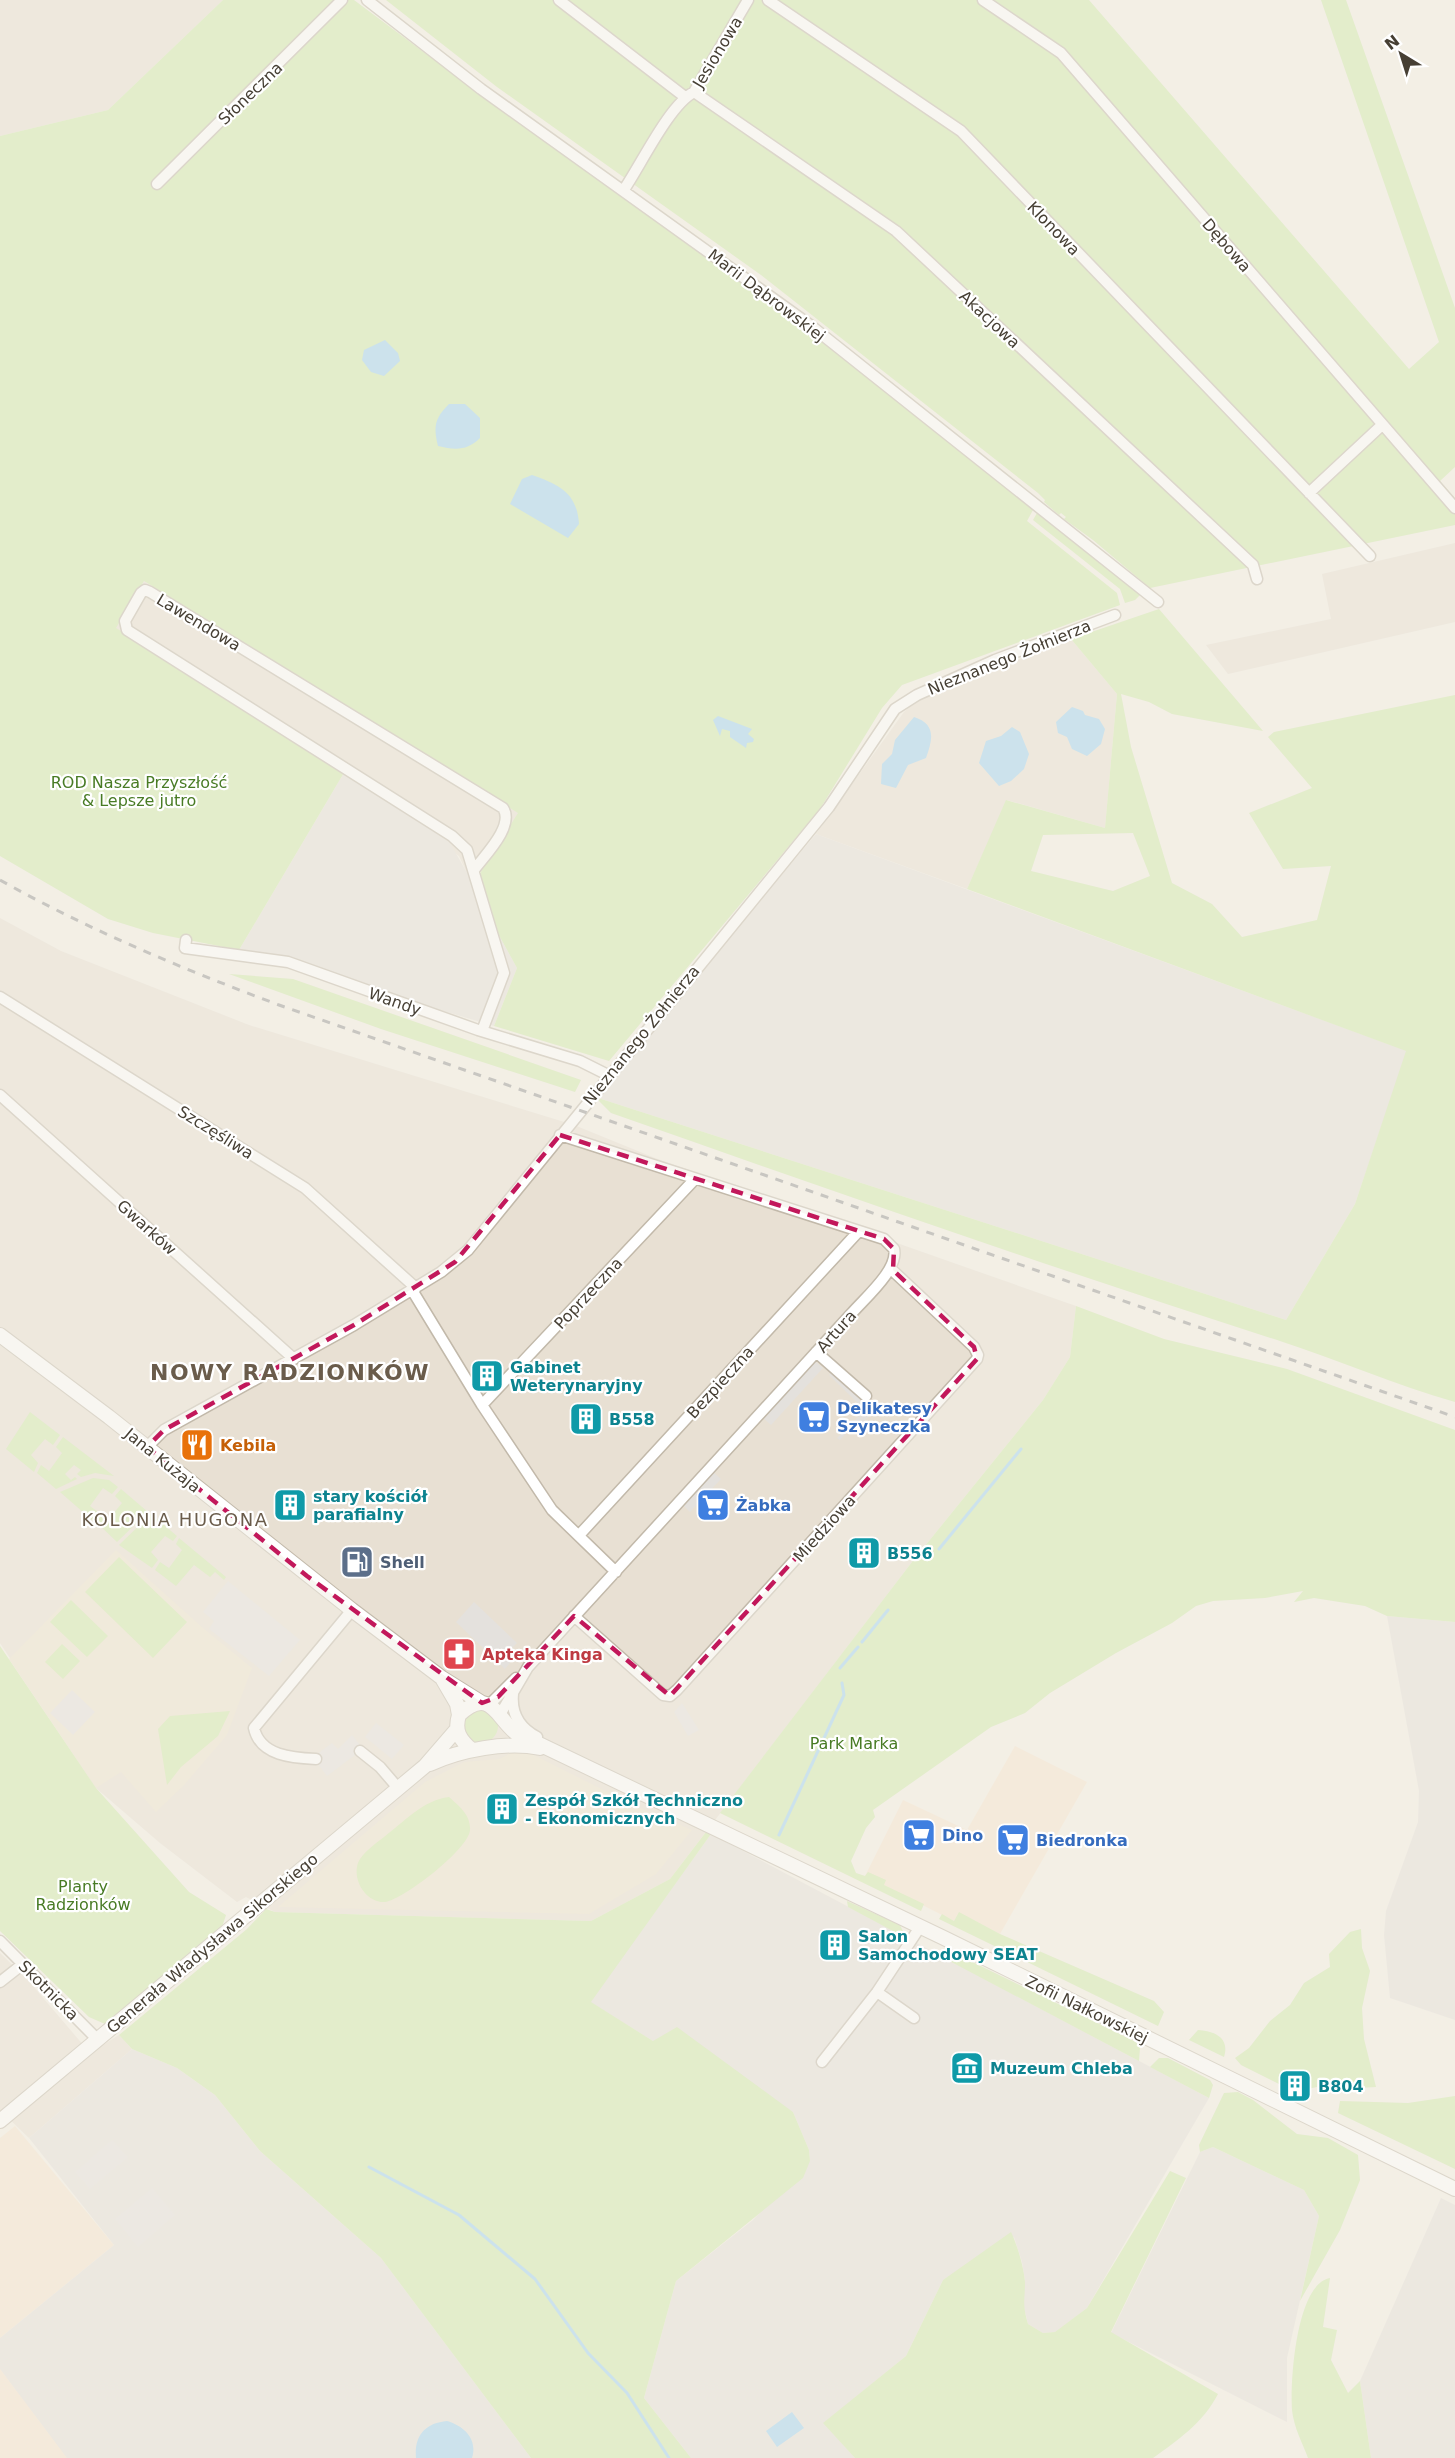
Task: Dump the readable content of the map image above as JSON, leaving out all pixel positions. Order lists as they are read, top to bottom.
{
  "streets": {
    "street": [
      "Jesionowa",
      "Słoneczna",
      "Klonowa",
      "Dębowa",
      "Marii Dąbrowskiej",
      "Akacjowa",
      "Lawendowa",
      "Nieznanego Żołnierza",
      "Wandy",
      "Szczęśliwa",
      "Gwarków",
      "Poprzeczna",
      "Artura",
      "Bezpieczna",
      "Jana Kużaja",
      "Miedziowa",
      "Generała Władysława Sikorskiego",
      "Skotnicka",
      "Zofii Nałkowskiej"
    ]
  },
  "crossings": [
    ["Jesionowa", "Marii Dąbrowskiej"],
    ["Jesionowa", "Akacjowa"],
    ["Lawendowa", "Wandy"],
    ["Nieznanego Żołnierza", "Wandy"],
    ["Nieznanego Żołnierza", "Szczęśliwa"],
    ["Nieznanego Żołnierza", "Gwarków"],
    ["Nieznanego Żołnierza", "Jana Kużaja"],
    ["Szczęśliwa", "Poprzeczna"],
    ["Szczęśliwa", "Artura"],
    ["Artura", "Jana Kużaja"],
    ["Artura", "Miedziowa"],
    ["Generała Władysława Sikorskiego", "Skotnicka"]
  ],
  "districts": ["NOWY RADZIONKÓW", "KOLONIA HUGONA"],
  "parks": ["ROD Nasza Przyszłość & Lepsze jutro", "Park Marka", "Planty Radzionków"],
  "places": {
    "building": [
      "Gabinet Weterynaryjny",
      "B558",
      "stary kościół parafialny",
      "B556",
      "Zespół Szkół Techniczno - Ekonomicznych",
      "Salon Samochodowy SEAT",
      "B804"
    ],
    "supermarket": [
      "Delikatesy Szyneczka",
      "Żabka",
      "Dino",
      "Biedronka"
    ],
    "restaurant": ["Kebila"],
    "fuel station": ["Shell"],
    "pharmacy": ["Apteka Kinga"],
    "museum": ["Muzeum Chleba"]
  },
  "north": "top left"
}
